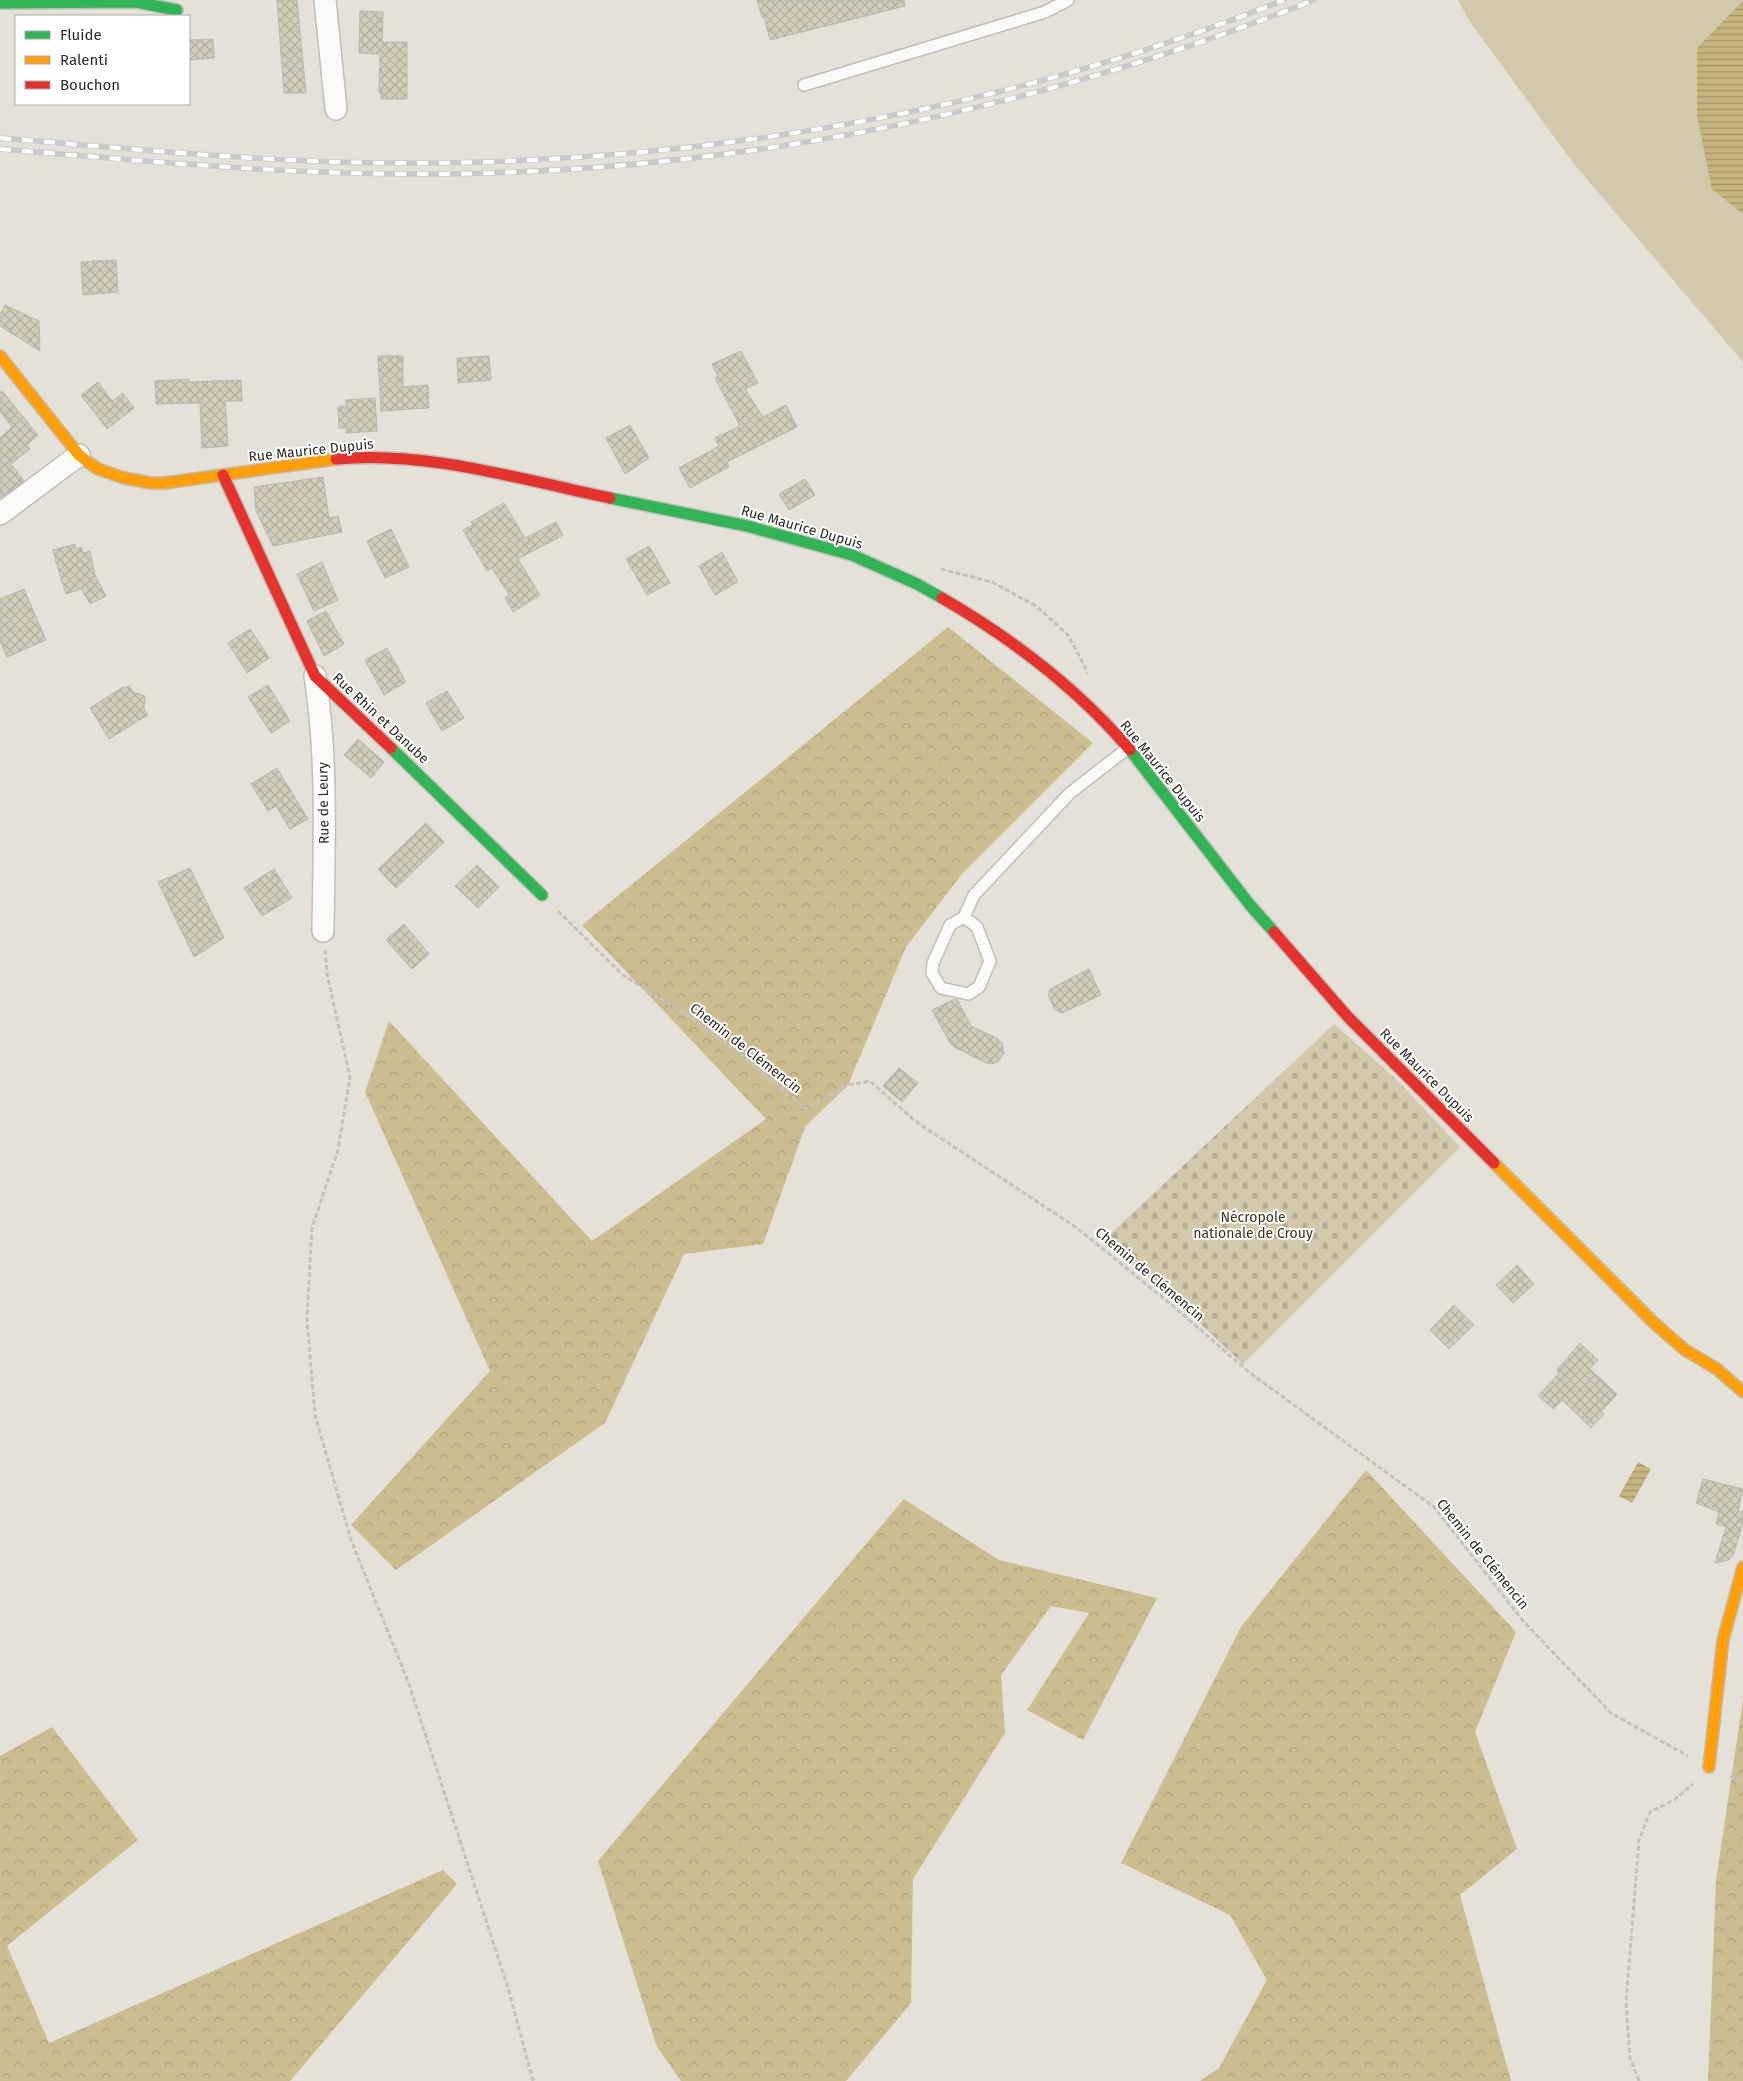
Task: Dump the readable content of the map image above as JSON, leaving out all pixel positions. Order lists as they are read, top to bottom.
{
  "streets": {
    "main road": ["Rue Maurice Dupuis", "Rue Rhin et Danube"],
    "street": ["Rue de Leury"],
    "path": ["Chemin de Clémencin"]
  },
  "crossings": [
    ["Rue Maurice Dupuis", "Rue Rhin et Danube"],
    ["Rue Rhin et Danube", "Rue de Leury"],
    ["Rue Rhin et Danube", "Chemin de Clémencin"]
  ],
  "parks": ["Nécropole nationale de Crouy"],
  "legend": ["Fluide", "Ralenti", "Bouchon"]
}
